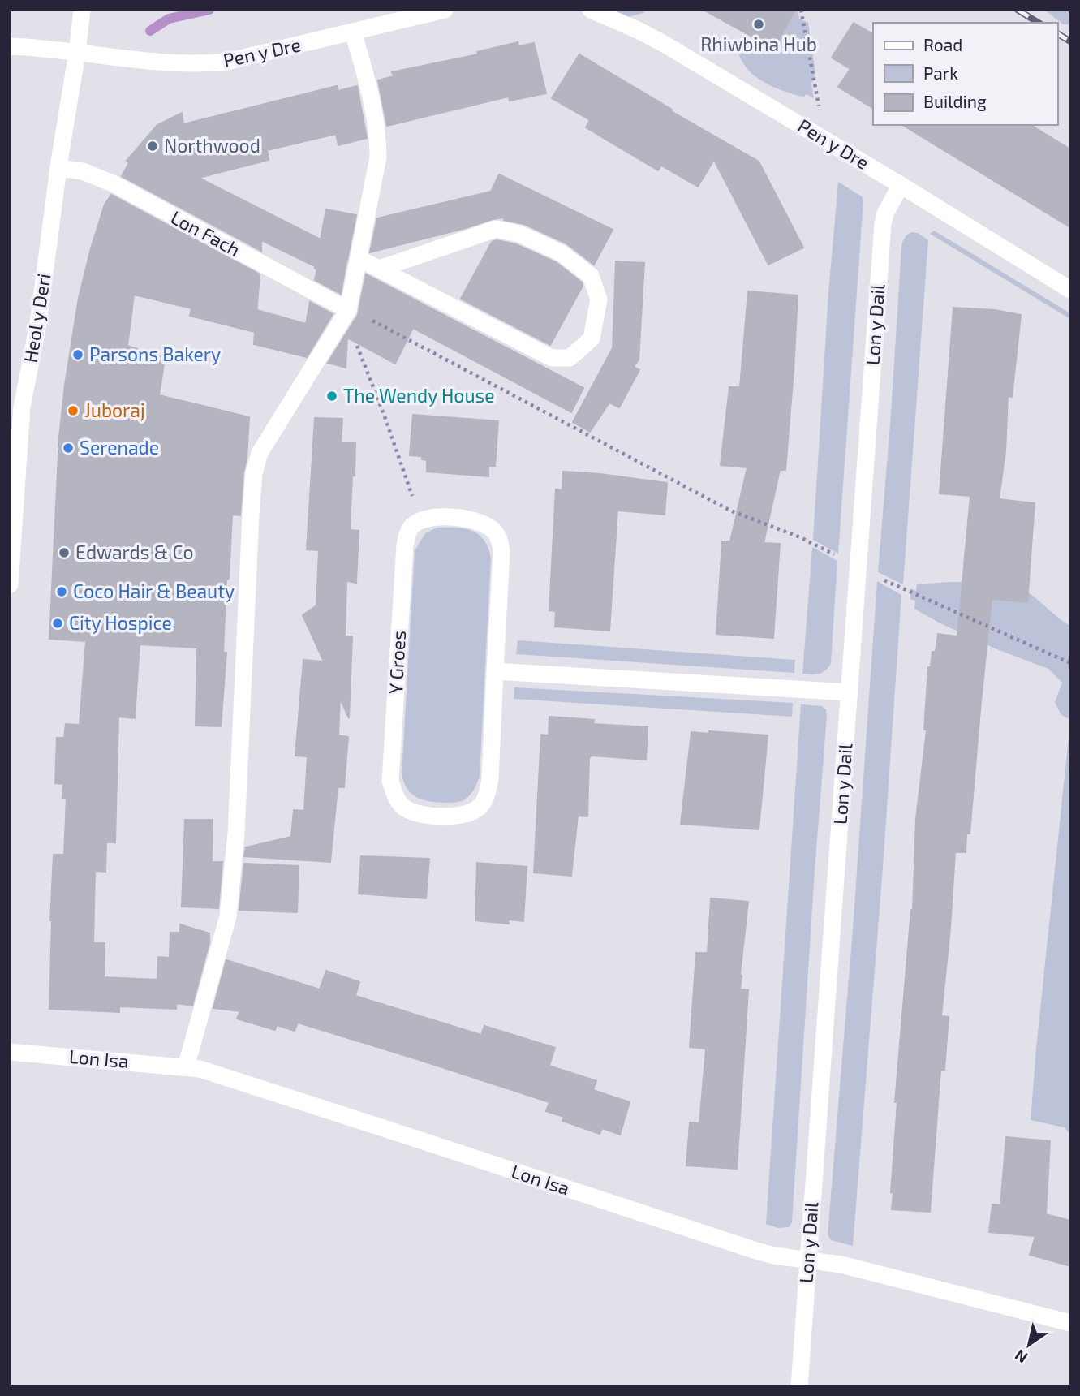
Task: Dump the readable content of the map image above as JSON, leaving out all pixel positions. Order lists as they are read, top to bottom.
{
  "streets": {
    "street": [
      "Pen y Dre",
      "Lon Fach",
      "Heol y Deri",
      "Lon y Dail",
      "Y Groes",
      "Lon Isa"
    ]
  },
  "crossings": [
    ["Pen y Dre", "Heol y Deri"],
    ["Pen y Dre", "Lon y Dail"],
    ["Lon Fach", "Heol y Deri"],
    ["Lon y Dail", "Lon Isa"]
  ],
  "places": [
    "Rhiwbina Hub",
    "Northwood",
    "Parsons Bakery",
    "The Wendy House",
    "Juboraj",
    "Serenade",
    "Edwards & Co",
    "Coco Hair & Beauty",
    "City Hospice"
  ],
  "legend": ["Road", "Park", "Building"],
  "north": "bottom left"
}
